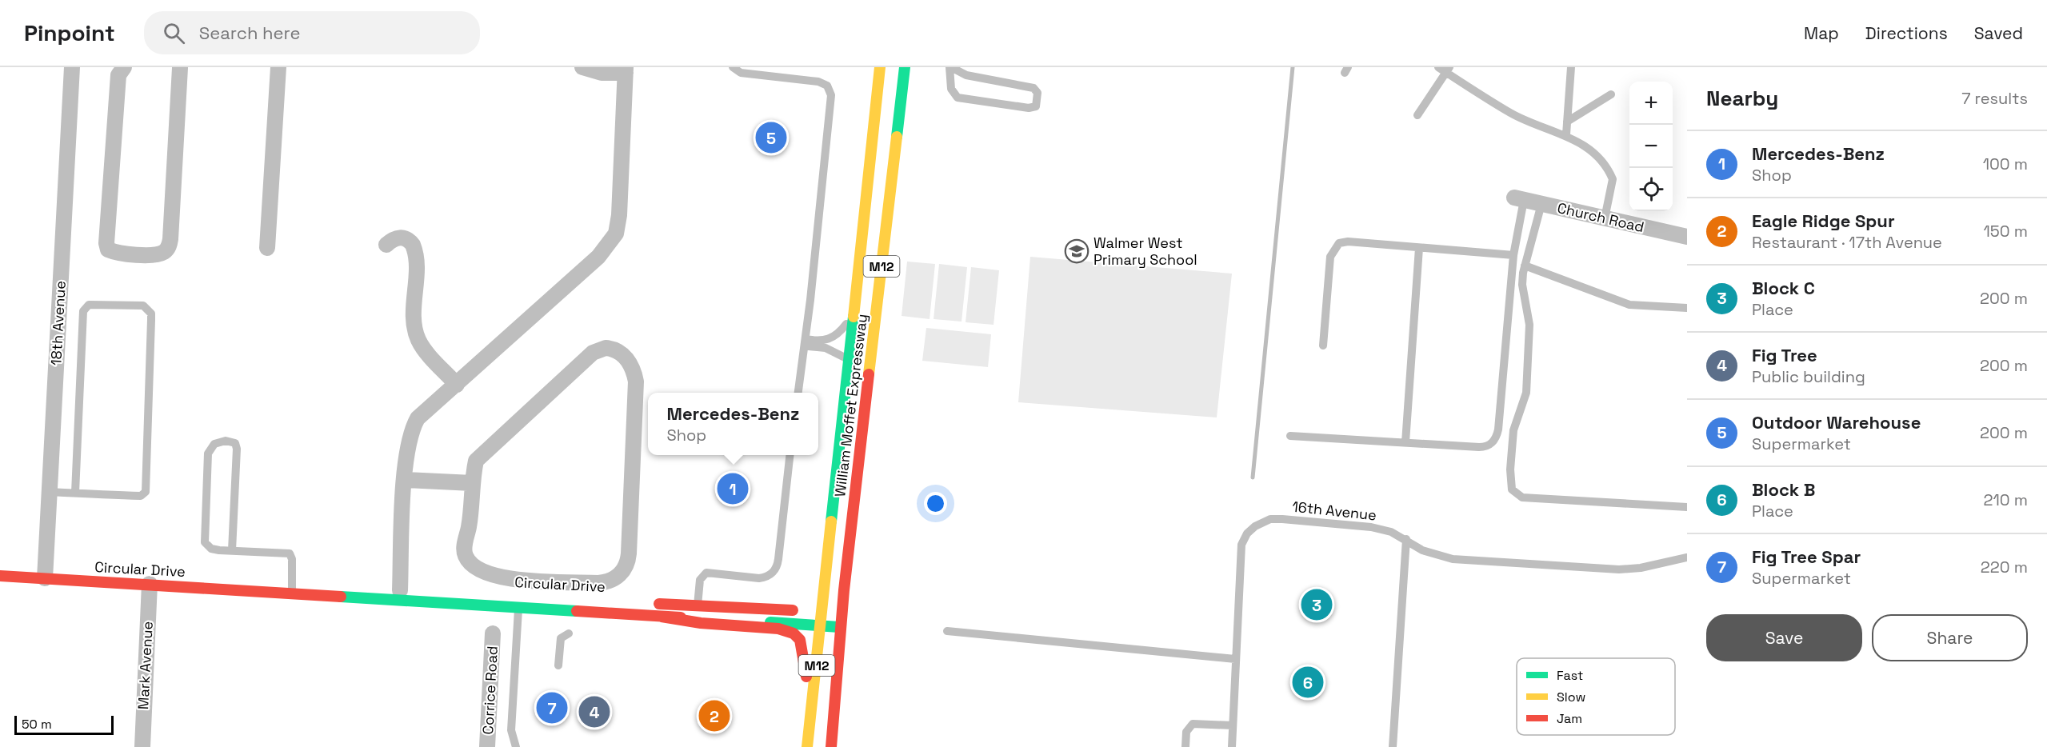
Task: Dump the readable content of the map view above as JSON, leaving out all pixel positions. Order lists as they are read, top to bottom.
{
  "streets": {
    "main road": ["M12", "William Moffet Expressway", "Circular Drive"],
    "street": [
      "Church Road",
      "18th Avenue",
      "Mark Avenue",
      "Corrice Road"
    ],
    "lane": ["16th Avenue"]
  },
  "crossings": [
    ["M12", "William Moffet Expressway"],
    ["M12", "Circular Drive"],
    ["18th Avenue", "Circular Drive"],
    ["William Moffet Expressway", "Circular Drive"],
    ["Circular Drive", "Mark Avenue"]
  ],
  "places": {
    "school or university": ["Walmer West Primary School"]
  },
  "legend": ["Fast", "Slow", "Jam"],
  "scale_bar": "50 m",
  "page": {
    "header": "Pinpoint",
    "search": "Search here",
    "nav": ["Map", "Directions", "Saved"],
    "heading": ["Nearby", "7 results"],
    "map_buttons": ["+", "−"],
    "pins": [
      "5",
      "1",
      "3",
      "6",
      "7",
      "4",
      "2"
    ],
    "list": [
      {
        "mark": "1",
        "name": "Mercedes-Benz",
        "note": "Shop",
        "value": "100 m"
      },
      {
        "mark": "2",
        "name": "Eagle Ridge Spur",
        "note": "Restaurant · 17th Avenue",
        "value": "150 m"
      },
      {
        "mark": "3",
        "name": "Block C",
        "note": "Place",
        "value": "200 m"
      },
      {
        "mark": "4",
        "name": "Fig Tree",
        "note": "Public building",
        "value": "200 m"
      },
      {
        "mark": "5",
        "name": "Outdoor Warehouse",
        "note": "Supermarket",
        "value": "200 m"
      },
      {
        "mark": "6",
        "name": "Block B",
        "note": "Place",
        "value": "210 m"
      },
      {
        "mark": "7",
        "name": "Fig Tree Spar",
        "note": "Supermarket",
        "value": "220 m"
      }
    ],
    "popup": ["Mercedes-Benz", "Shop"],
    "buttons": ["Save", "Share"],
    "scale": "50 m"
  }
}
